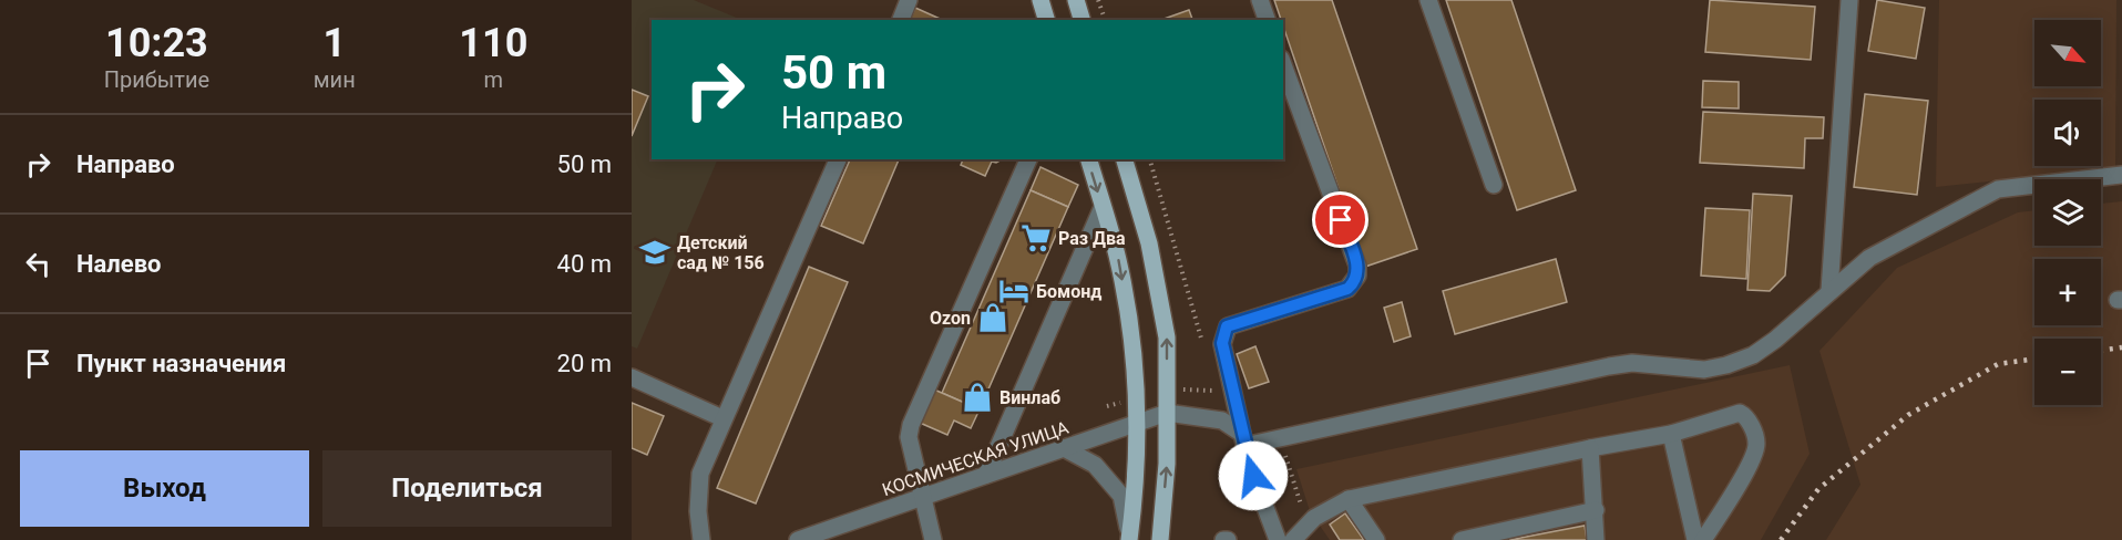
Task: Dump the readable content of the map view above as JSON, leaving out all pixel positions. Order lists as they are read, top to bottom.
{
  "streets": {
    "street": ["КОСМИЧЕСКАЯ УЛИЦА"]
  },
  "places": {
    "supermarket": ["Раз Два"],
    "school or university": ["Детский сад № 156"],
    "hotel": ["Бомонд"],
    "shop": ["Ozon", "Винлаб"]
  },
  "north": "bottom right",
  "page": {
    "eta": [
      "10:23",
      "Прибытие",
      "1",
      "мин",
      "110",
      "m"
    ],
    "map_buttons": ["+", "−"],
    "turn": ["50 m", "Направо"],
    "list": [
      {
        "name": "Направо",
        "value": "50 m"
      },
      {
        "name": "Налево",
        "value": "40 m"
      },
      {
        "name": "Пункт назначения",
        "value": "20 m"
      }
    ],
    "buttons": ["Выход", "Поделиться"]
  }
}
